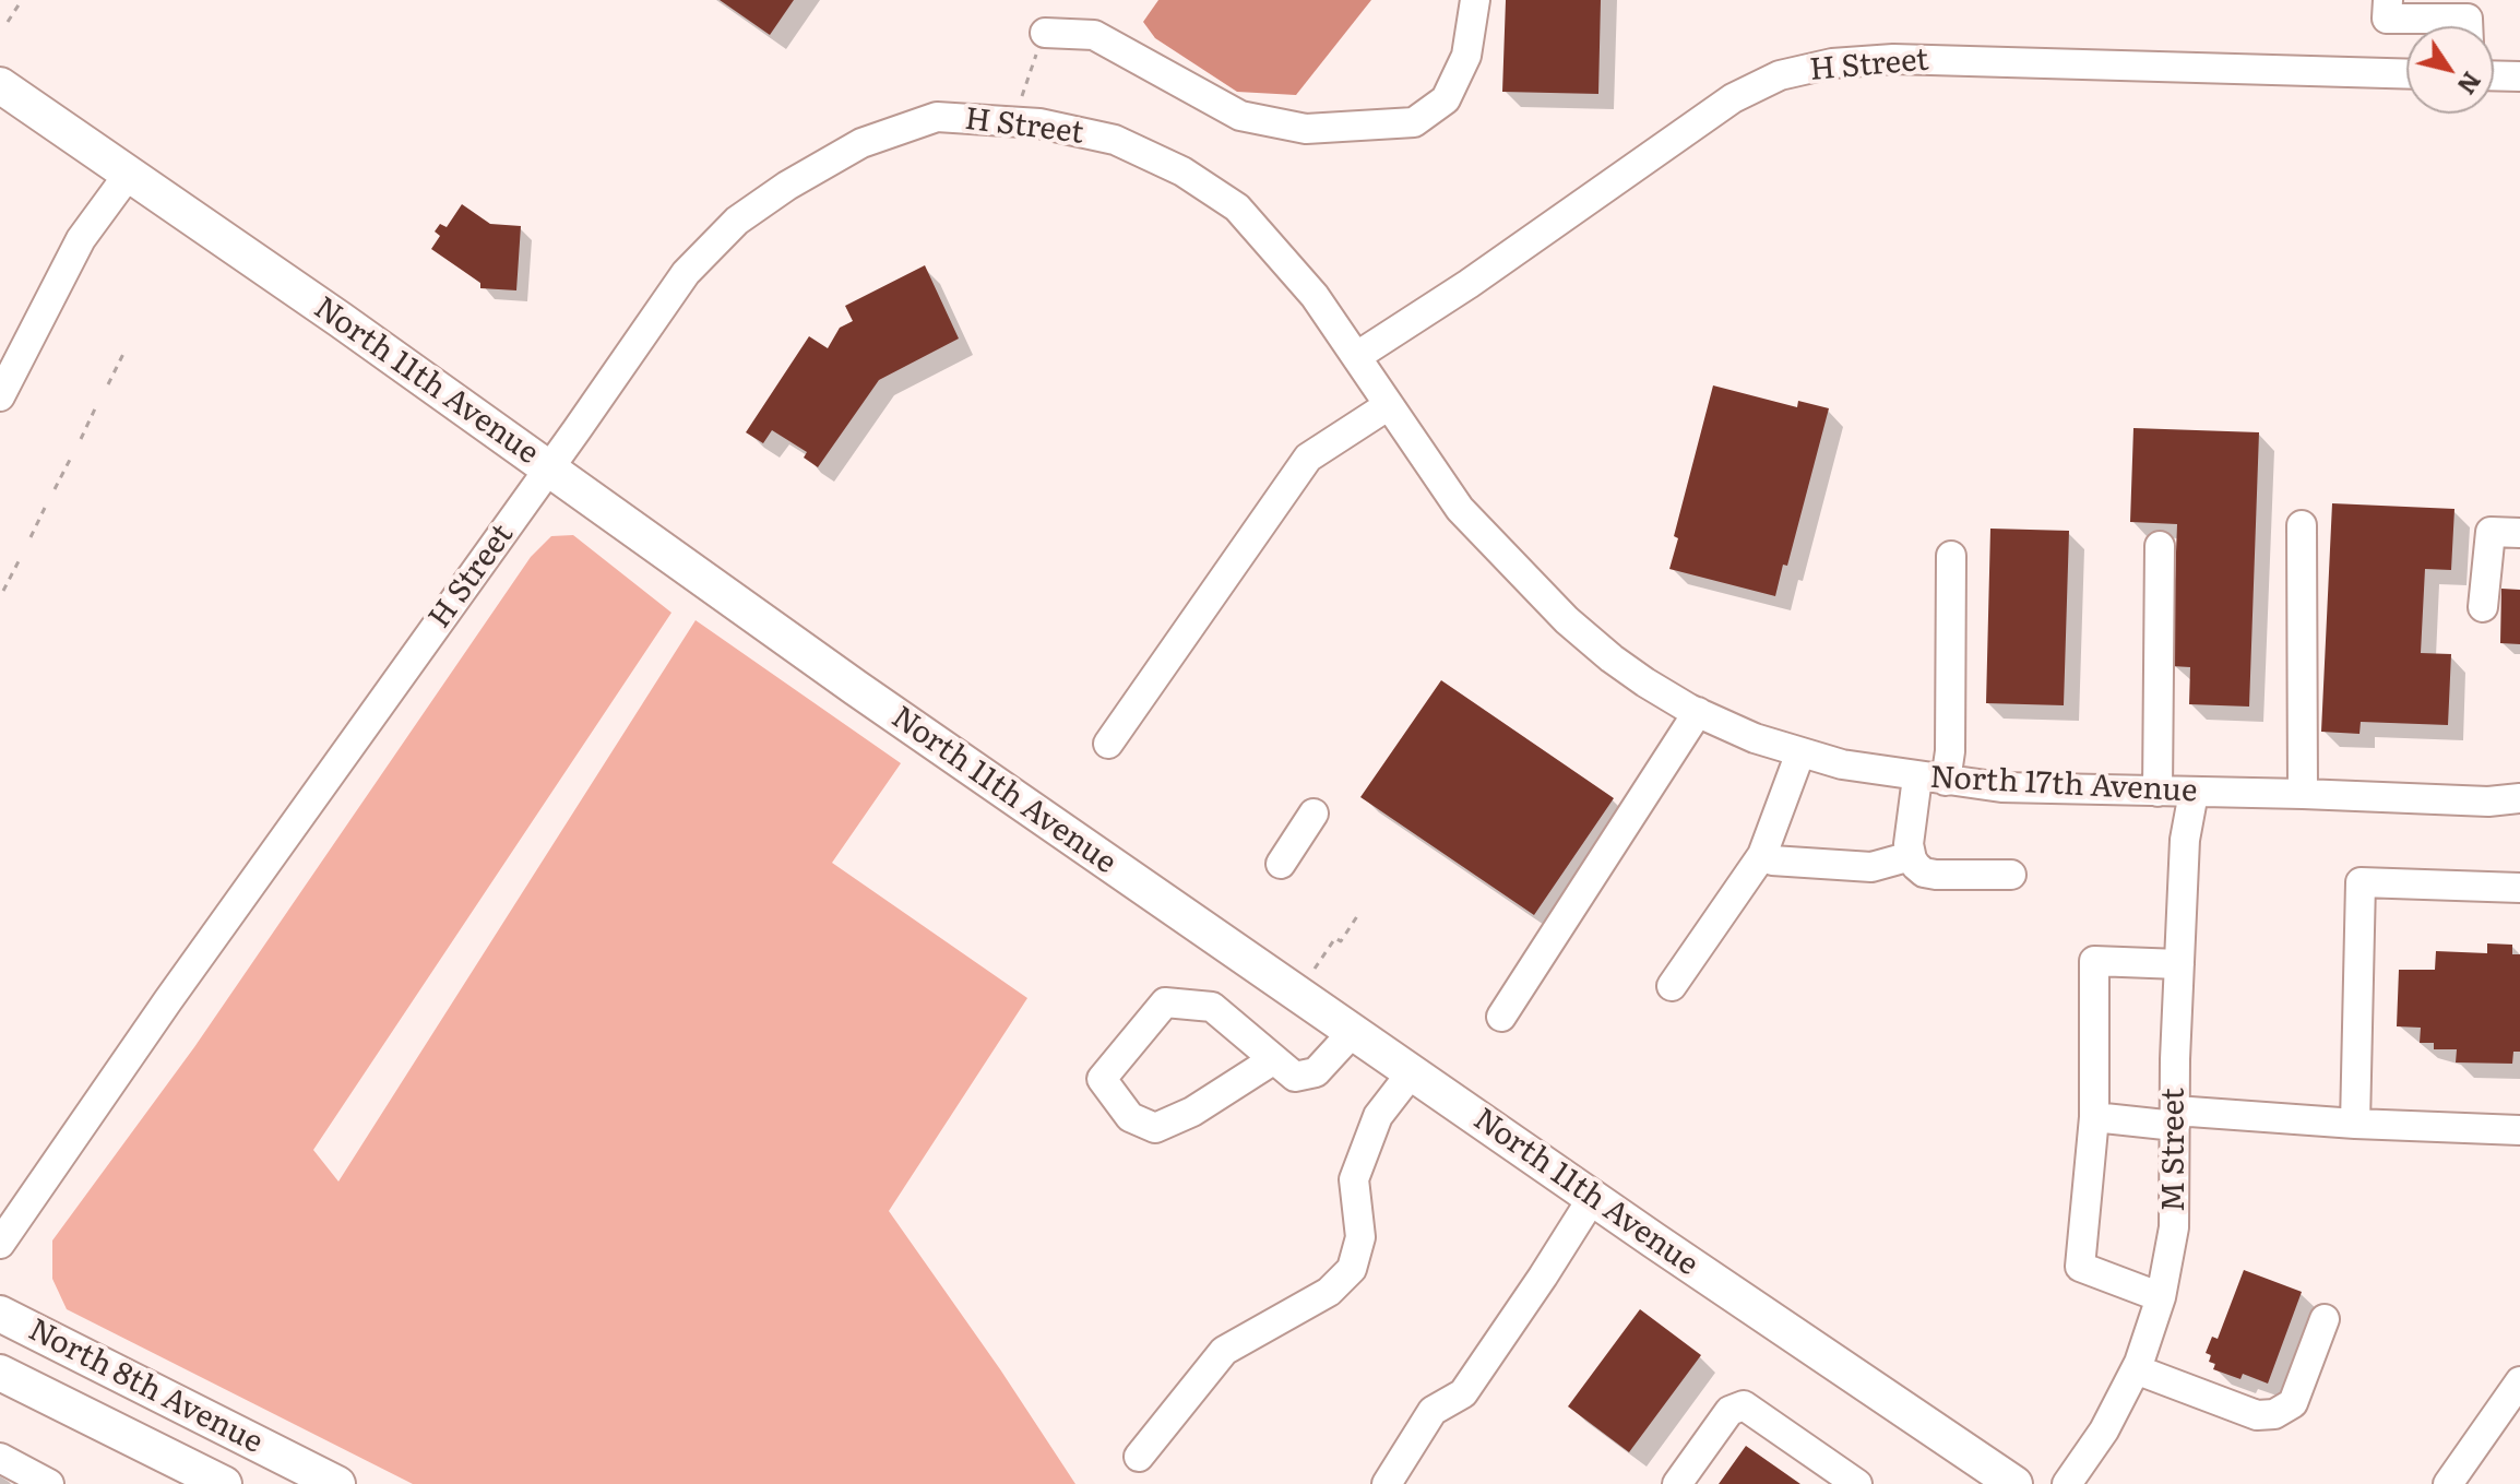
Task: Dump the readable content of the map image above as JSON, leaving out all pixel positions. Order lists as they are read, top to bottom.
{
  "streets": {
    "main road": ["North 11th Avenue", "North 8th Avenue"],
    "street": ["H Street", "North 17th Avenue", "M Street"]
  },
  "crossings": [
    ["H Street", "North 11th Avenue"],
    ["H Street", "North 17th Avenue"],
    ["North 17th Avenue", "M Street"]
  ],
  "north": "bottom right"
}
